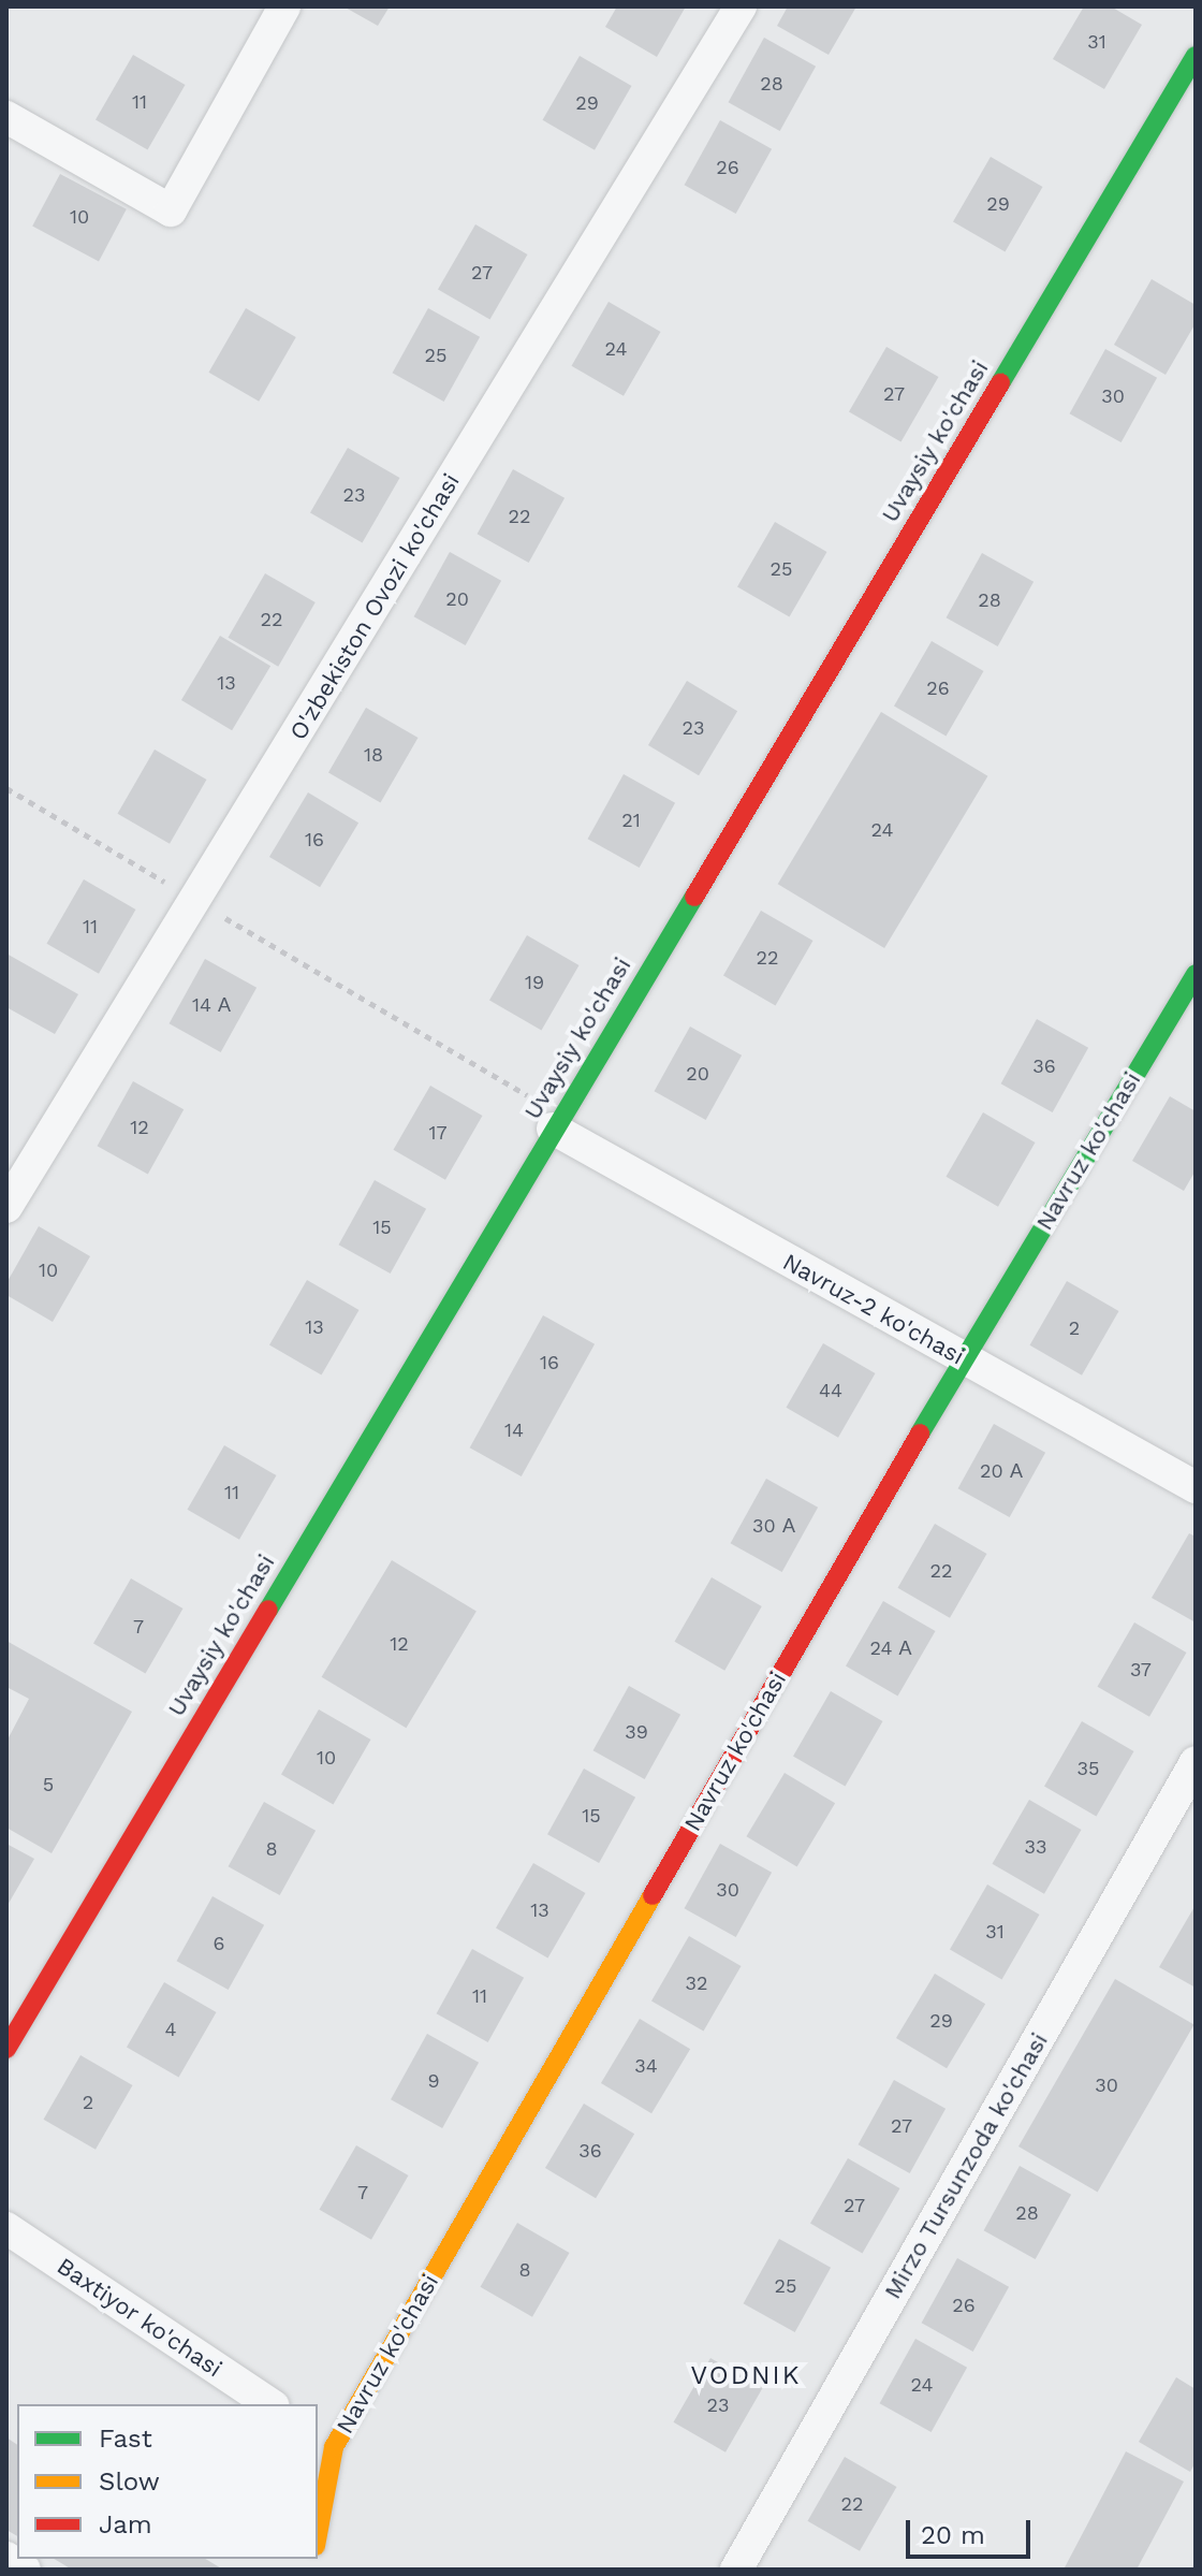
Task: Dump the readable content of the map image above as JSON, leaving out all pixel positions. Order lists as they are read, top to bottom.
{
  "streets": {
    "street": [
      "Uvaysiy ko'chasi",
      "O'zbekiston Ovozi ko'chasi",
      "Navruz ko'chasi",
      "Navruz-2 ko'chasi",
      "Mirzo Tursunzoda ko'chasi",
      "Baxtiyor ko'chasi"
    ]
  },
  "crossings": [
    ["Uvaysiy ko'chasi", "Navruz-2 ko'chasi"],
    ["Navruz ko'chasi", "Navruz-2 ko'chasi"]
  ],
  "districts": ["VODNIK"],
  "house_numbers": [
    "31",
    "28",
    "11",
    "29",
    "26",
    "29",
    "10",
    "27",
    "24",
    "25",
    "27",
    "30",
    "23",
    "22",
    "25",
    "20",
    "28",
    "22",
    "13",
    "26",
    "23",
    "18",
    "21",
    "24",
    "16",
    "11",
    "22",
    "19",
    "14 А",
    "36",
    "20",
    "12",
    "17",
    "15",
    "10",
    "13",
    "2",
    "16",
    "44",
    "14",
    "20 А",
    "11",
    "30 А",
    "22",
    "7",
    "12",
    "24 А",
    "37",
    "39",
    "10",
    "35",
    "5",
    "15",
    "33",
    "8",
    "30",
    "13",
    "31",
    "6",
    "32",
    "11",
    "29",
    "4",
    "34",
    "9",
    "30",
    "2",
    "27",
    "36",
    "7",
    "27",
    "28",
    "8",
    "25",
    "26",
    "24",
    "23",
    "22"
  ],
  "legend": ["Fast", "Slow", "Jam"],
  "scale_bar": "20 m"
}
